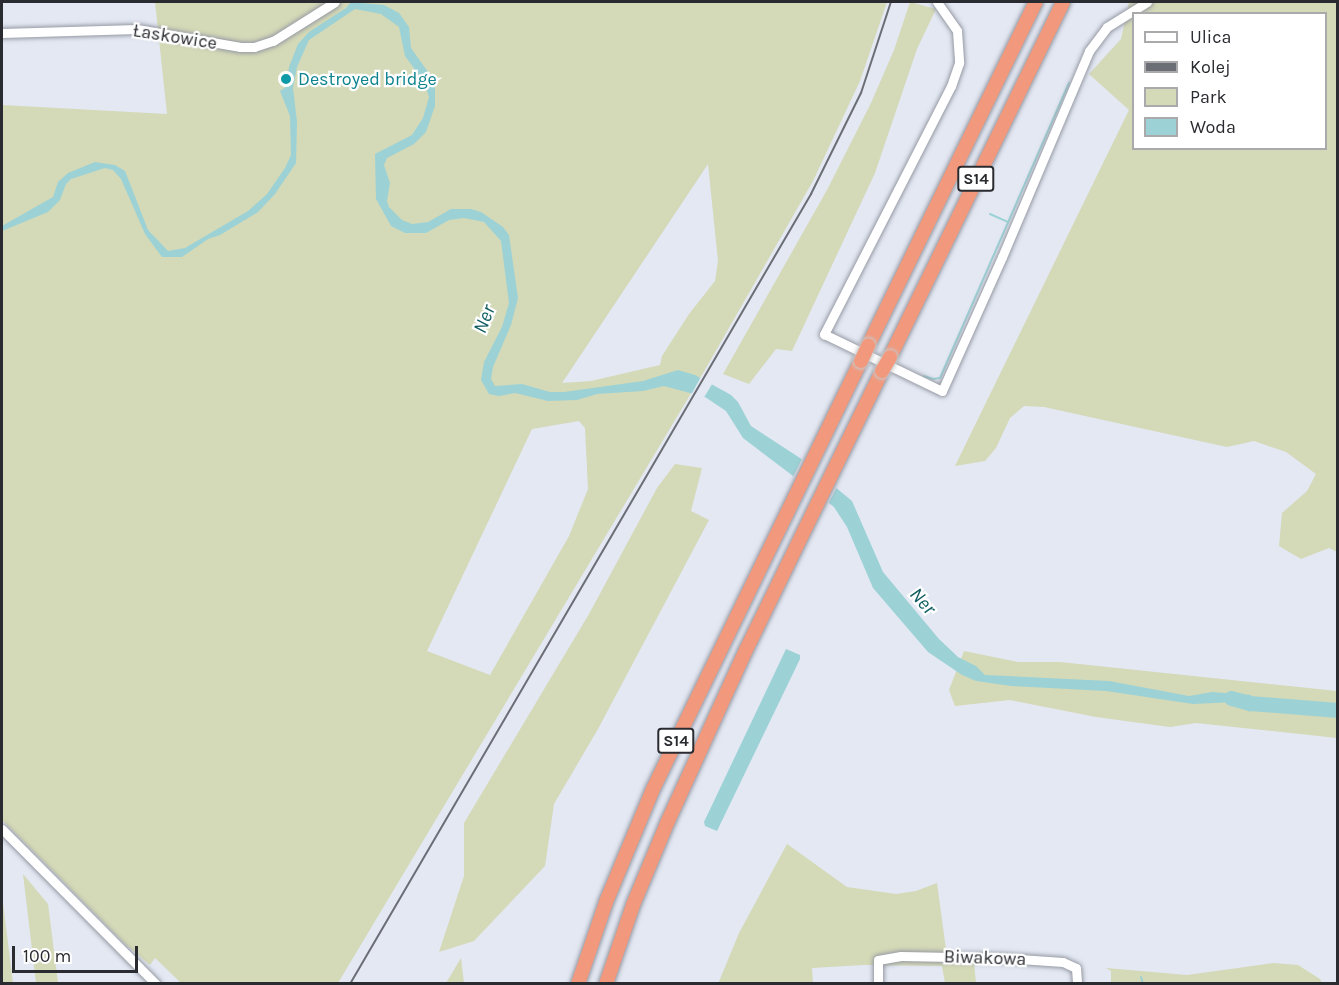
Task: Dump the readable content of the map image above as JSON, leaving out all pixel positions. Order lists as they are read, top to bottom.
{
  "streets": {
    "highway": ["S14"],
    "street": ["Łaskowice", "Biwakowa"]
  },
  "water": ["Ner"],
  "places": ["Destroyed bridge"],
  "legend": [
    "Ulica",
    "Kolej",
    "Park",
    "Woda"
  ],
  "scale_bar": "100 m"
}
